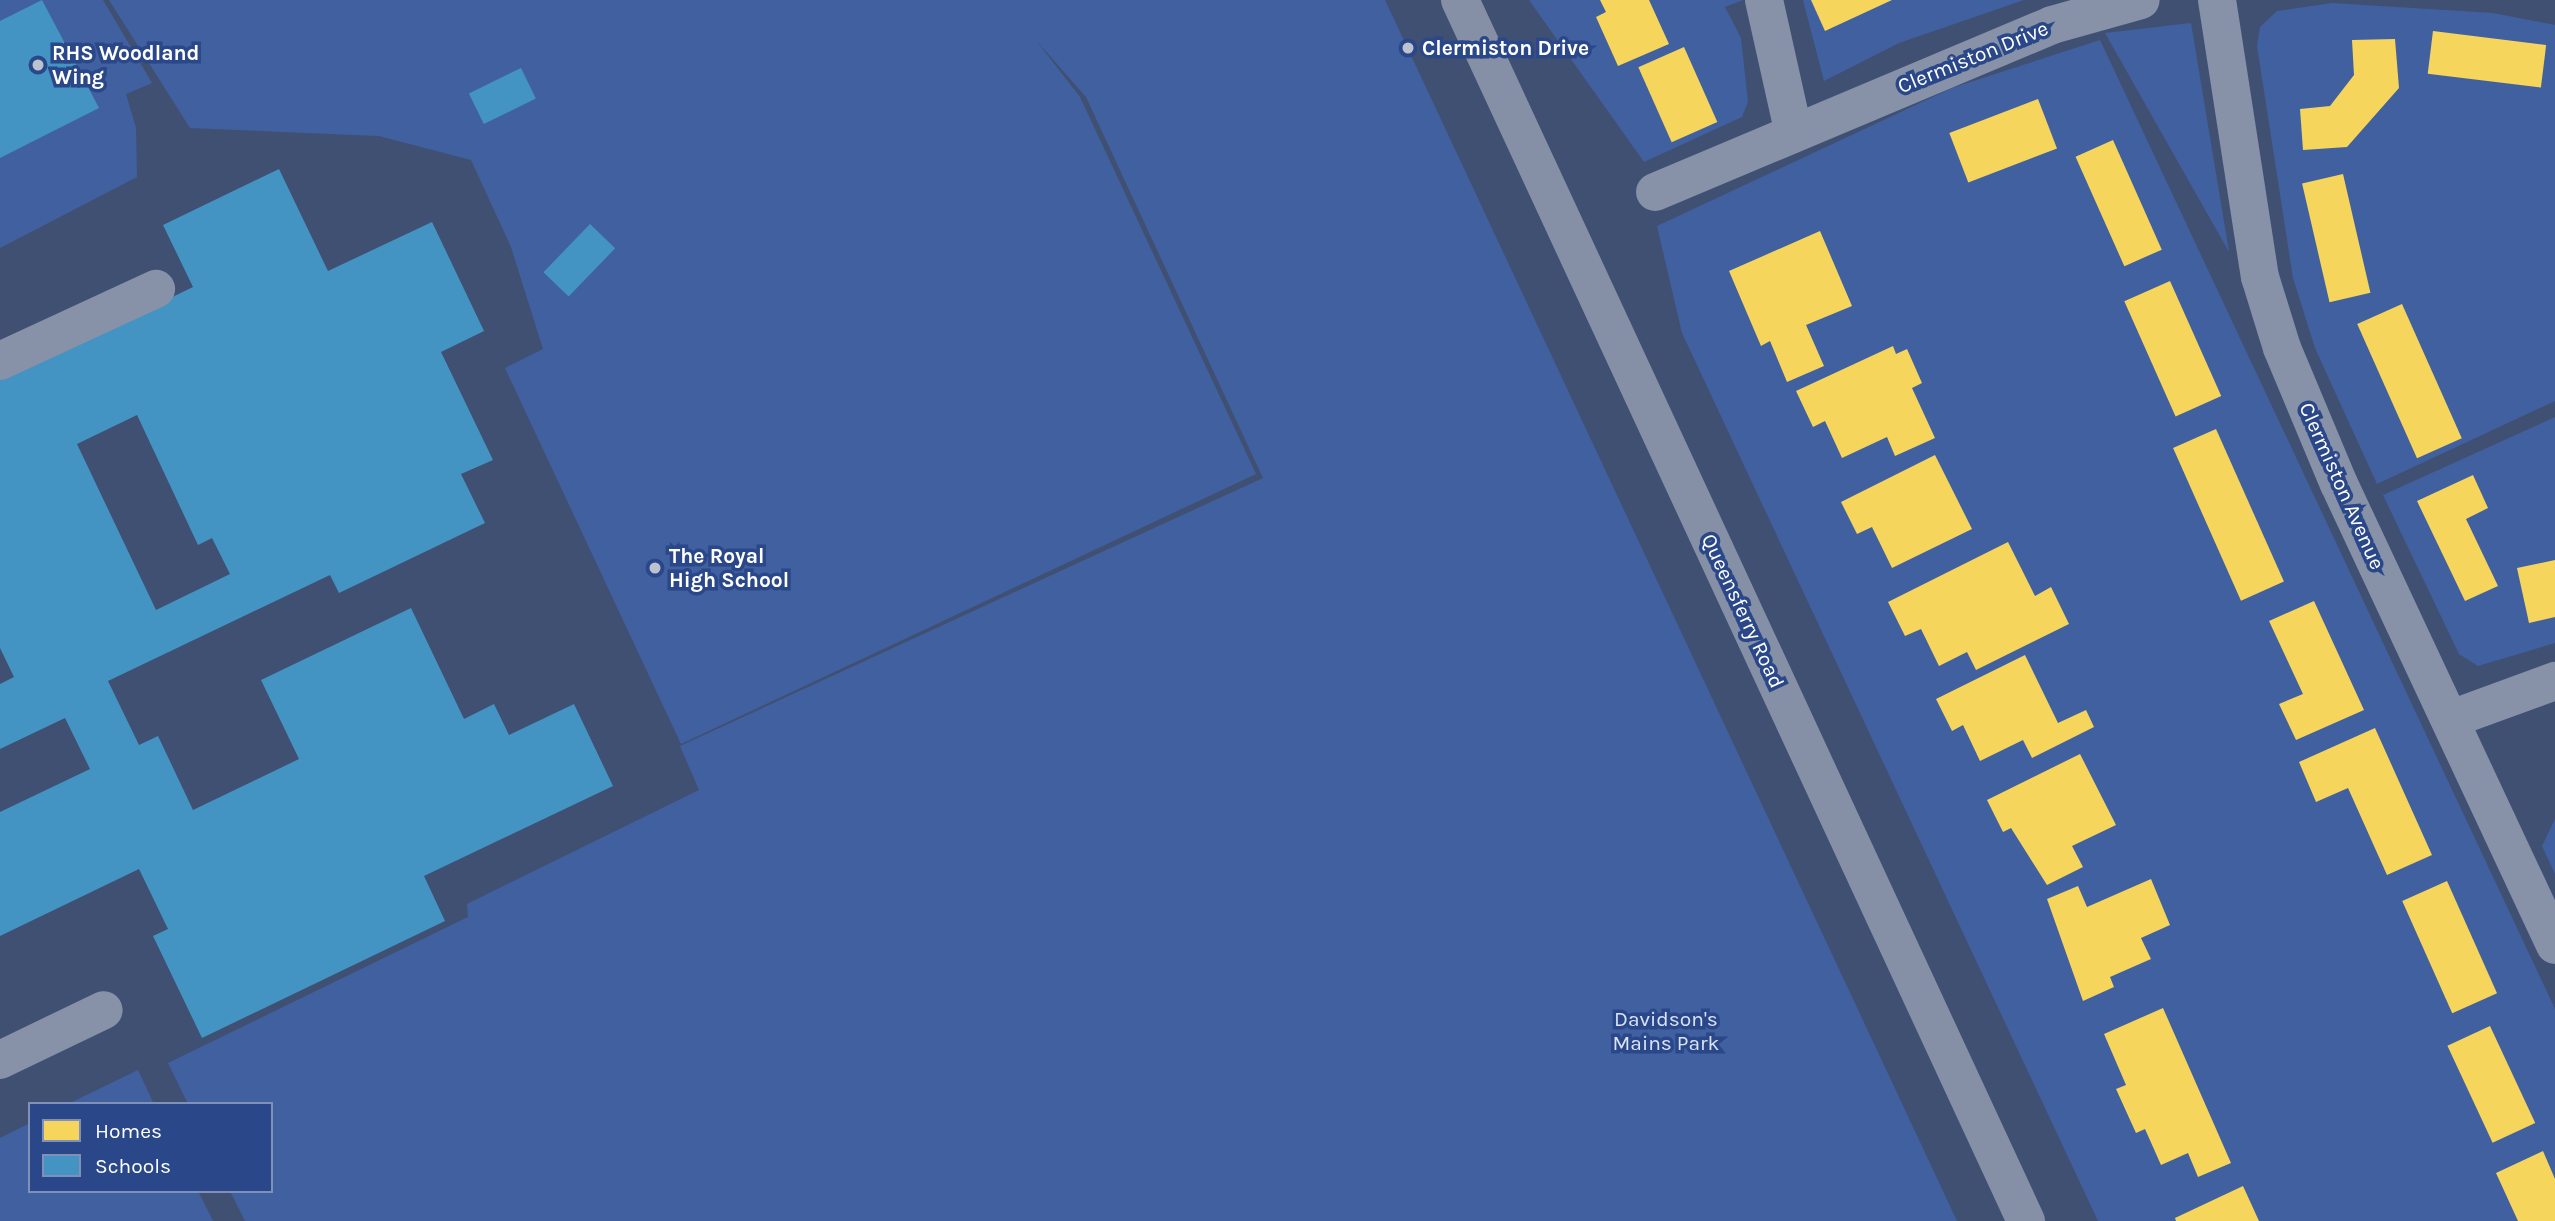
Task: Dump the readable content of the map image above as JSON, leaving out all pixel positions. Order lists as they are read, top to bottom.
{
  "streets": {
    "main road": ["Queensferry Road"],
    "street": ["Clermiston Drive", "Clermiston Avenue"]
  },
  "parks": ["Davidson's Mains Park"],
  "places": ["Clermiston Drive", "RHS Woodland Wing", "The Royal High School"],
  "legend": ["Homes", "Schools"]
}
